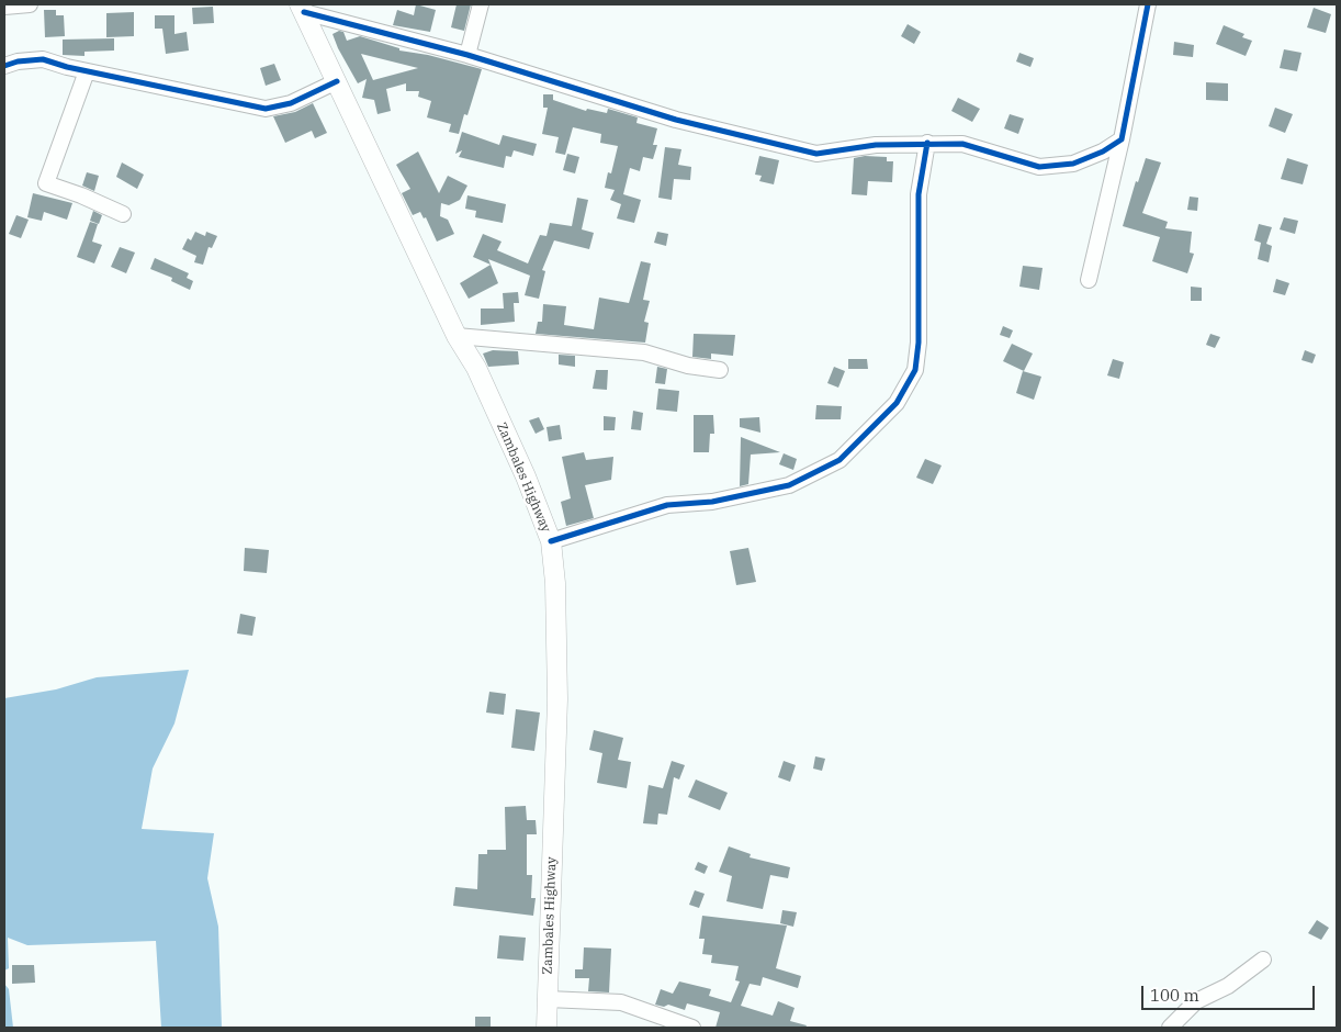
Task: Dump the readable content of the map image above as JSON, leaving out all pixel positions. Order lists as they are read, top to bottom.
{
  "streets": {
    "main road": ["Zambales Highway"]
  },
  "scale_bar": "100 m"
}
